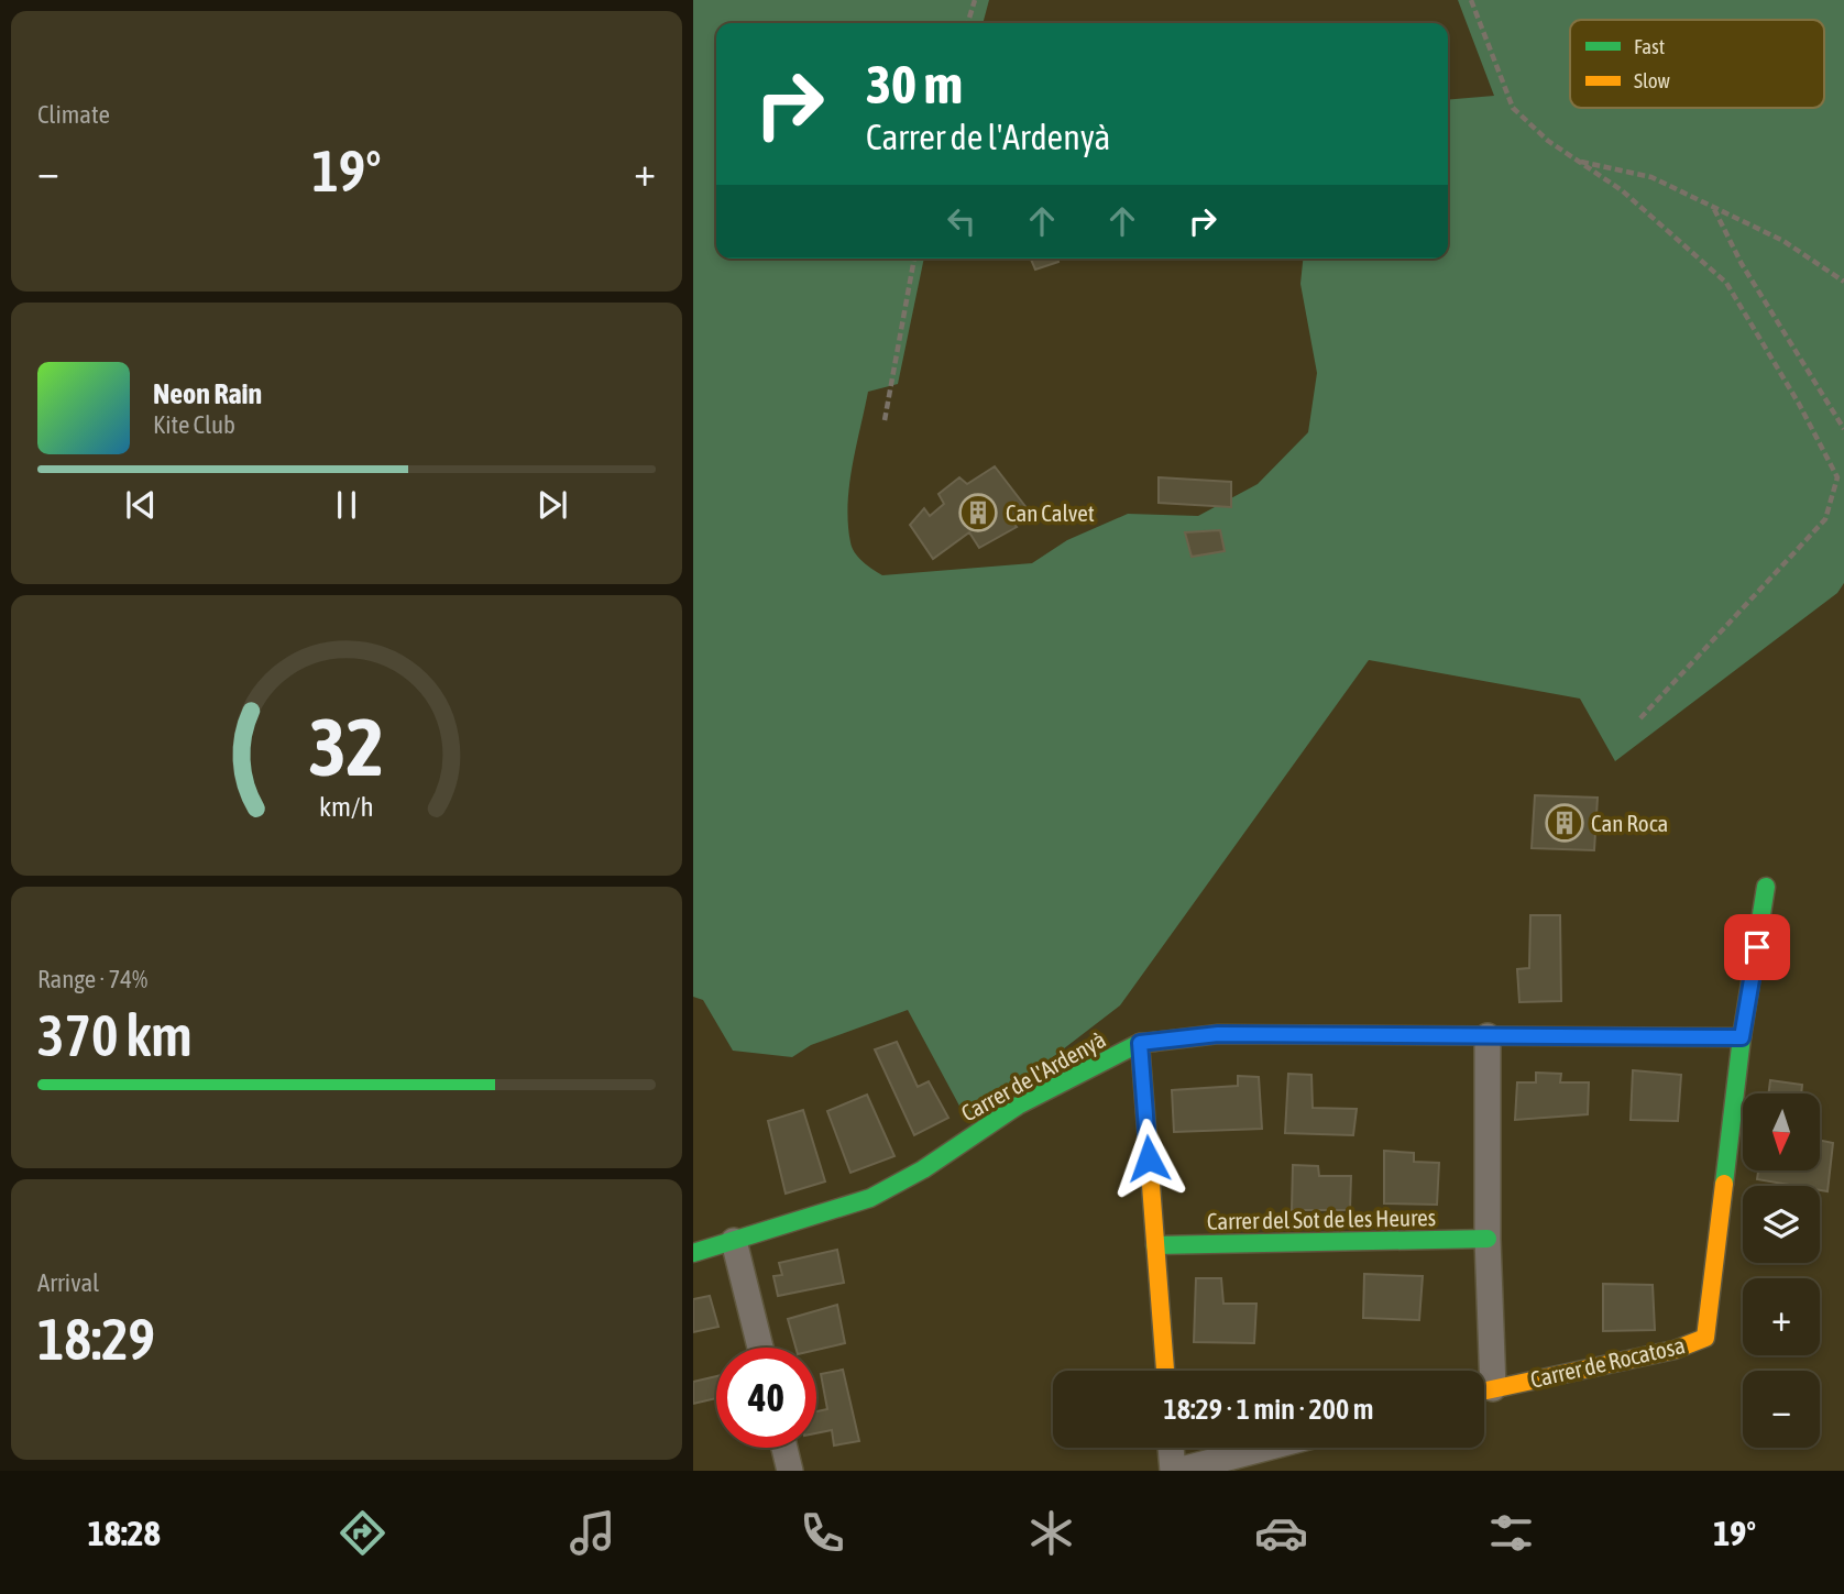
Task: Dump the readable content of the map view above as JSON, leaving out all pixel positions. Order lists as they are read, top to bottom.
{
  "streets": {
    "street": ["Carrer de l'Ardenyà", "Carrer del Sot de les Heures", "Carrer de Rocatosa"]
  },
  "crossings": [
    ["Carrer de l'Ardenyà", "Carrer de Rocatosa"]
  ],
  "places": {
    "building": ["Can Calvet", "Can Roca"]
  },
  "legend": ["Fast", "Slow"],
  "north": "bottom",
  "page": {
    "tile": [
      "Climate",
      ["Range · 74%", "370 km"],
      ["Arrival", "18:29"]
    ],
    "turn": ["30 m", "Carrer de l'Ardenyà"],
    "heat": ["−", "19°", "+"],
    "song": ["Neon Rain", "Kite Club"],
    "map_buttons": ["+", "−"],
    "limit": "40",
    "trip": "18:29 · 1 min · 200 m",
    "tabs": ["18:28", "19°"],
    "gauge": ["32", "km/h"]
  }
}
